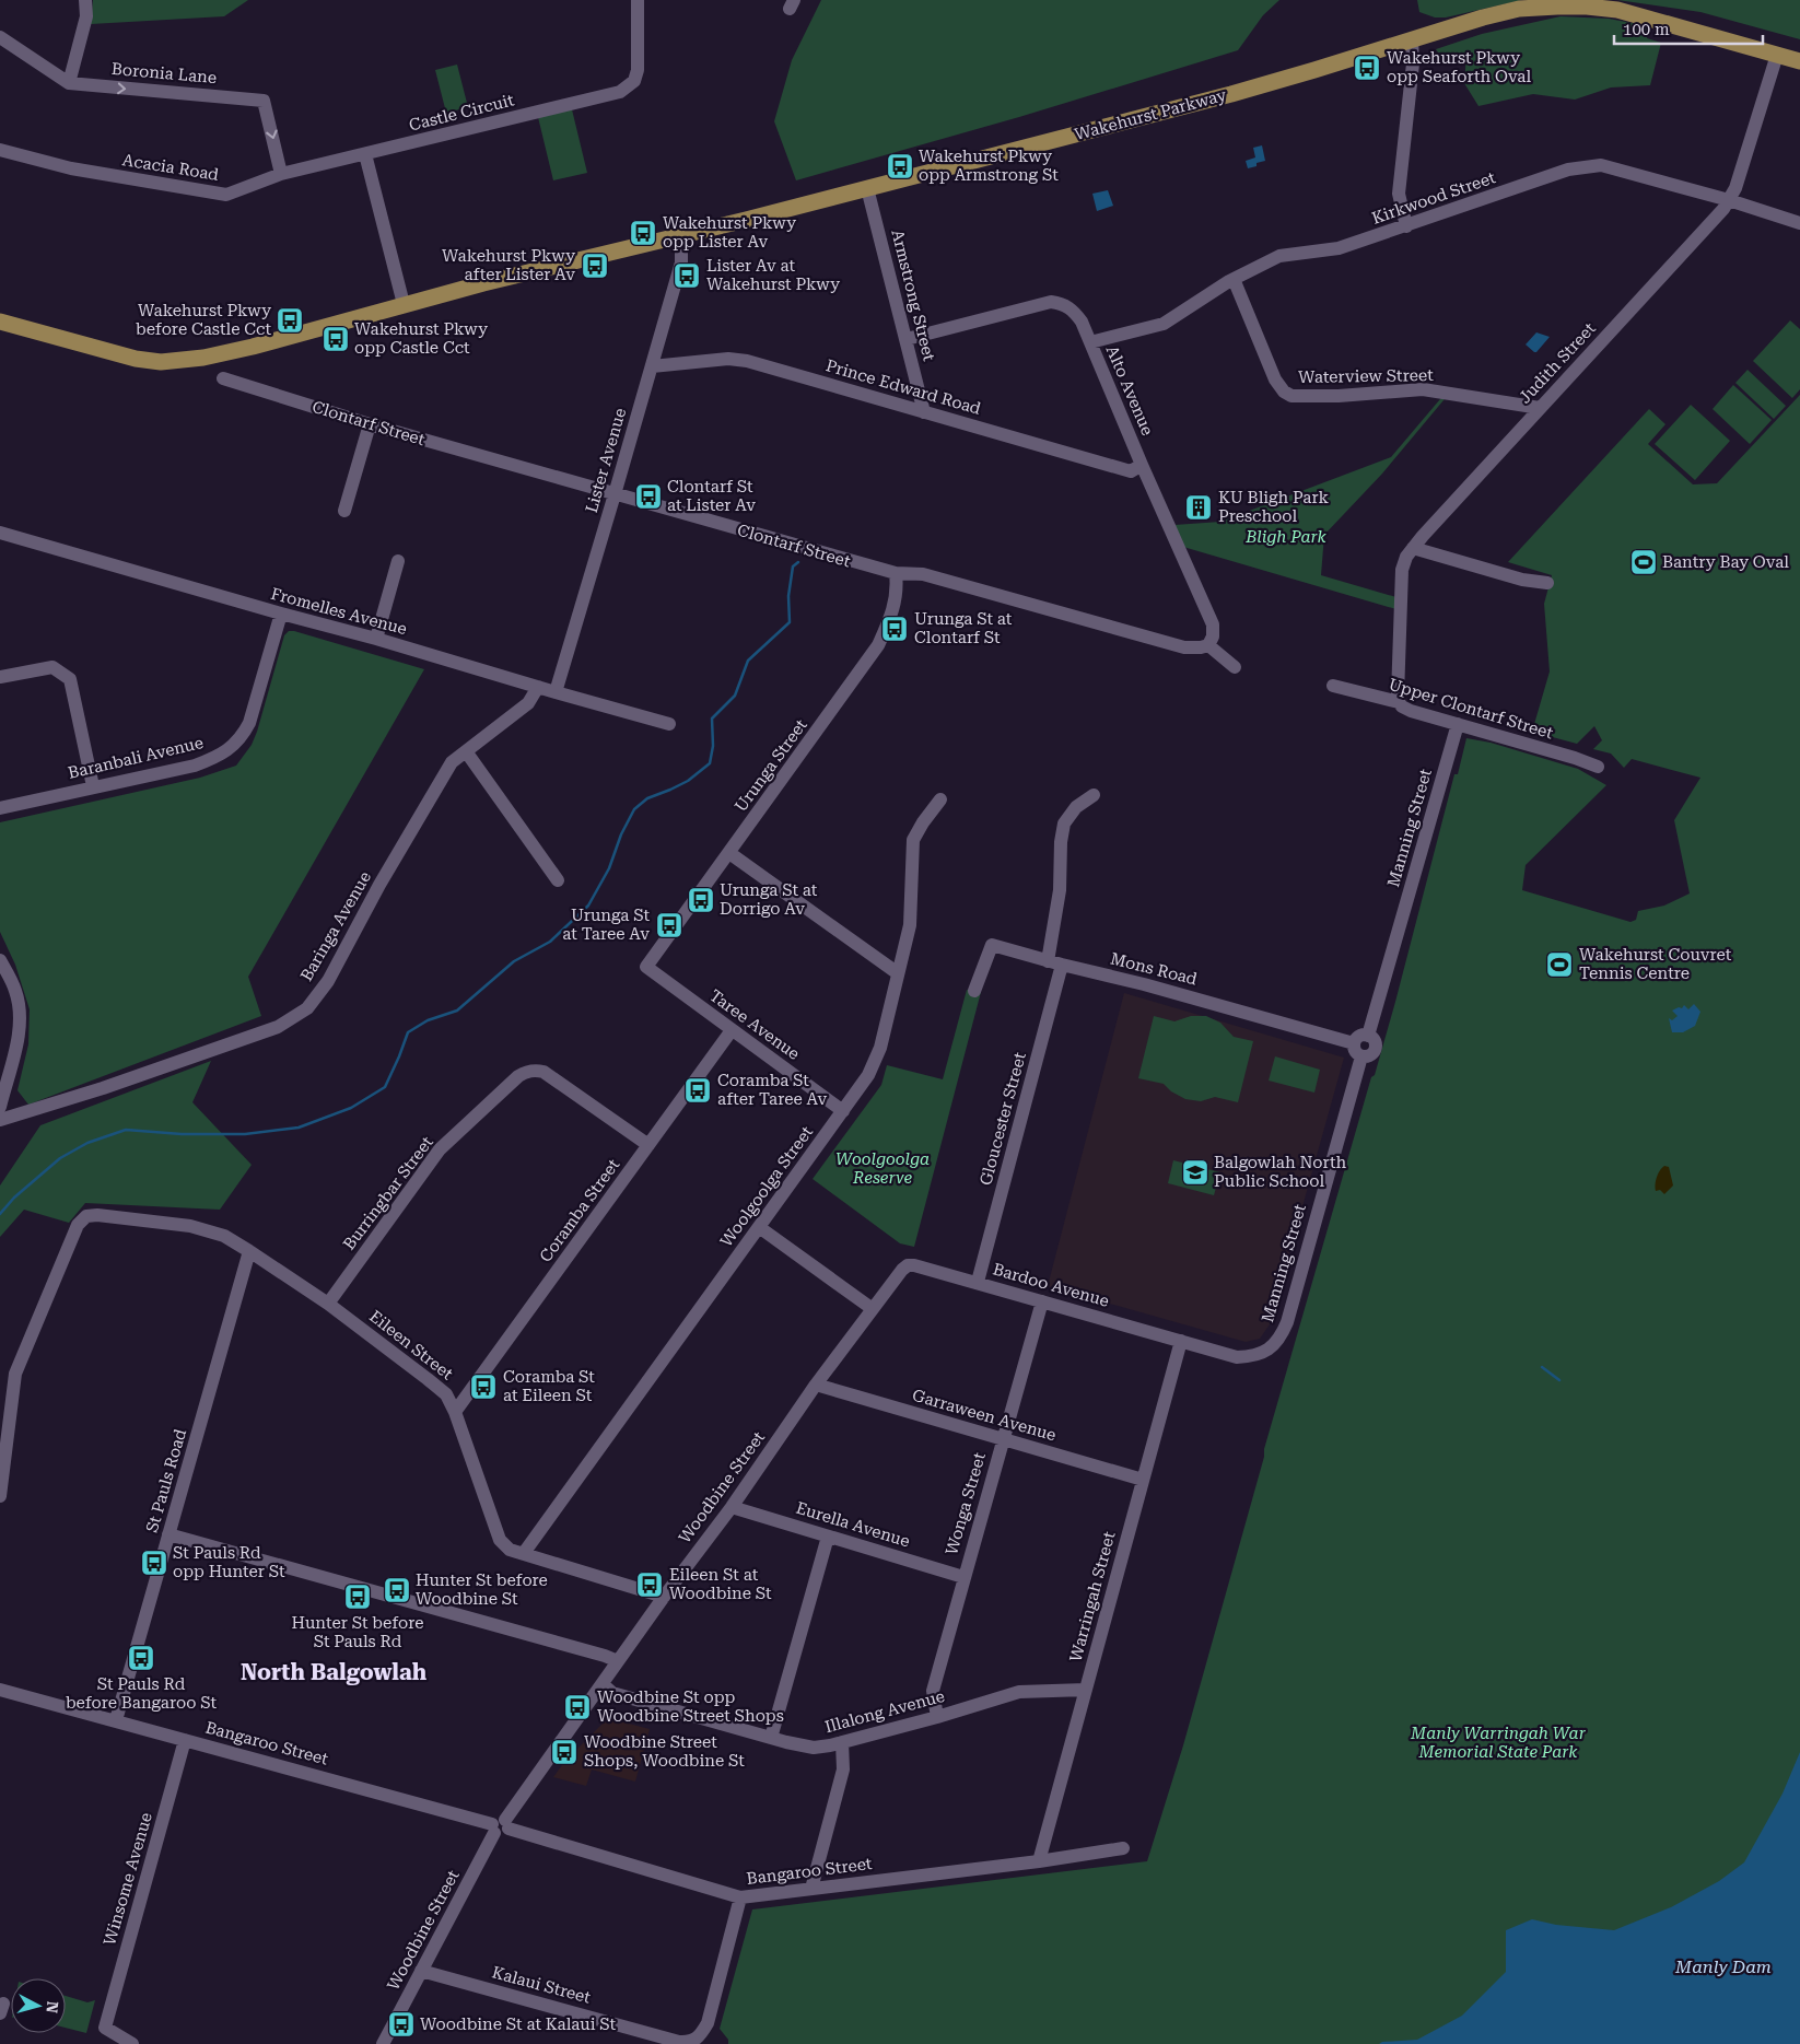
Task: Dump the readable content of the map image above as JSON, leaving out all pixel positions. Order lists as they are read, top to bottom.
{
  "streets": {
    "main road": ["Wakehurst Parkway"],
    "street": [
      "Boronia Lane",
      "Castle Circuit",
      "Acacia Road",
      "Kirkwood Street",
      "Armstrong Street",
      "Judith Street",
      "Waterview Street",
      "Prince Edward Road",
      "Alto Avenue",
      "Clontarf Street",
      "Lister Avenue",
      "Fromelles Avenue",
      "Upper Clontarf Street",
      "Baranbali Avenue",
      "Urunga Street",
      "Manning Street",
      "Baringa Avenue",
      "Mons Road",
      "Taree Avenue",
      "Gloucester Street",
      "Woolgoolga Street",
      "Burringbar Street",
      "Coramba Street",
      "Bardoo Avenue",
      "Eileen Street",
      "Garraween Avenue",
      "St Pauls Road",
      "Woodbine Street",
      "Wonga Street",
      "Eurella Avenue",
      "Warringah Street",
      "Illalong Avenue",
      "Bangaroo Street",
      "Winsome Avenue",
      "Kalaui Street"
    ]
  },
  "crossings": [
    ["Boronia Lane", "Acacia Road"],
    ["Castle Circuit", "Acacia Road"],
    ["Wakehurst Parkway", "Armstrong Street"],
    ["Wakehurst Parkway", "Judith Street"],
    ["Wakehurst Parkway", "Lister Avenue"],
    ["Kirkwood Street", "Judith Street"],
    ["Kirkwood Street", "Waterview Street"],
    ["Kirkwood Street", "Alto Avenue"],
    ["Armstrong Street", "Prince Edward Road"],
    ["Armstrong Street", "Alto Avenue"],
    ["Judith Street", "Waterview Street"],
    ["Judith Street", "Upper Clontarf Street"],
    ["Prince Edward Road", "Alto Avenue"],
    ["Prince Edward Road", "Lister Avenue"],
    ["Alto Avenue", "Clontarf Street"],
    ["Clontarf Street", "Lister Avenue"],
    ["Clontarf Street", "Urunga Street"],
    ["Lister Avenue", "Fromelles Avenue"],
    ["Fromelles Avenue", "Baranbali Avenue"],
    ["Fromelles Avenue", "Baringa Avenue"],
    ["Upper Clontarf Street", "Manning Street"],
    ["Urunga Street", "Taree Avenue"],
    ["Manning Street", "Mons Road"],
    ["Manning Street", "Bardoo Avenue"],
    ["Mons Road", "Gloucester Street"],
    ["Taree Avenue", "Woolgoolga Street"],
    ["Taree Avenue", "Coramba Street"],
    ["Gloucester Street", "Bardoo Avenue"],
    ["Woolgoolga Street", "Eileen Street"],
    ["Burringbar Street", "Coramba Street"],
    ["Burringbar Street", "Eileen Street"],
    ["Coramba Street", "Eileen Street"],
    ["Bardoo Avenue", "Woodbine Street"],
    ["Bardoo Avenue", "Wonga Street"],
    ["Bardoo Avenue", "Warringah Street"],
    ["Eileen Street", "St Pauls Road"],
    ["Eileen Street", "Woodbine Street"],
    ["Garraween Avenue", "Woodbine Street"],
    ["Garraween Avenue", "Wonga Street"],
    ["Garraween Avenue", "Warringah Street"],
    ["St Pauls Road", "Bangaroo Street"],
    ["Woodbine Street", "Eurella Avenue"],
    ["Woodbine Street", "Illalong Avenue"],
    ["Woodbine Street", "Bangaroo Street"],
    ["Woodbine Street", "Kalaui Street"],
    ["Wonga Street", "Eurella Avenue"],
    ["Wonga Street", "Illalong Avenue"],
    ["Warringah Street", "Illalong Avenue"],
    ["Warringah Street", "Bangaroo Street"],
    ["Bangaroo Street", "Winsome Avenue"],
    ["Bangaroo Street", "Kalaui Street"]
  ],
  "one_way": ["Boronia Lane"],
  "districts": ["North Balgowlah"],
  "water": ["Manly Dam"],
  "parks": ["Bligh Park", "Woolgoolga Reserve", "Manly Warringah War Memorial State Park"],
  "places": {
    "bus stop": [
      "Wakehurst Pkwy opp Seaforth Oval",
      "Wakehurst Pkwy opp Armstrong St",
      "Wakehurst Pkwy opp Lister Av",
      "Wakehurst Pkwy after Lister Av",
      "Lister Av at Wakehurst Pkwy",
      "Wakehurst Pkwy before Castle Cct",
      "Wakehurst Pkwy opp Castle Cct",
      "Clontarf St at Lister Av",
      "Urunga St at Clontarf St",
      "Urunga St at Dorrigo Av",
      "Urunga St at Taree Av",
      "Coramba St after Taree Av",
      "Coramba St at Eileen St",
      "St Pauls Rd opp Hunter St",
      "Eileen St at Woodbine St",
      "Hunter St before Woodbine St",
      "Hunter St before St Pauls Rd",
      "St Pauls Rd before Bangaroo St",
      "Woodbine St opp Woodbine Street Shops",
      "Woodbine Street Shops, Woodbine St",
      "Woodbine St at Kalaui St"
    ],
    "building": ["KU Bligh Park Preschool"],
    "sports": ["Bantry Bay Oval", "Wakehurst Couvret Tennis Centre"],
    "school or university": ["Balgowlah North Public School"]
  },
  "scale_bar": "100 m",
  "north": "right"
}
